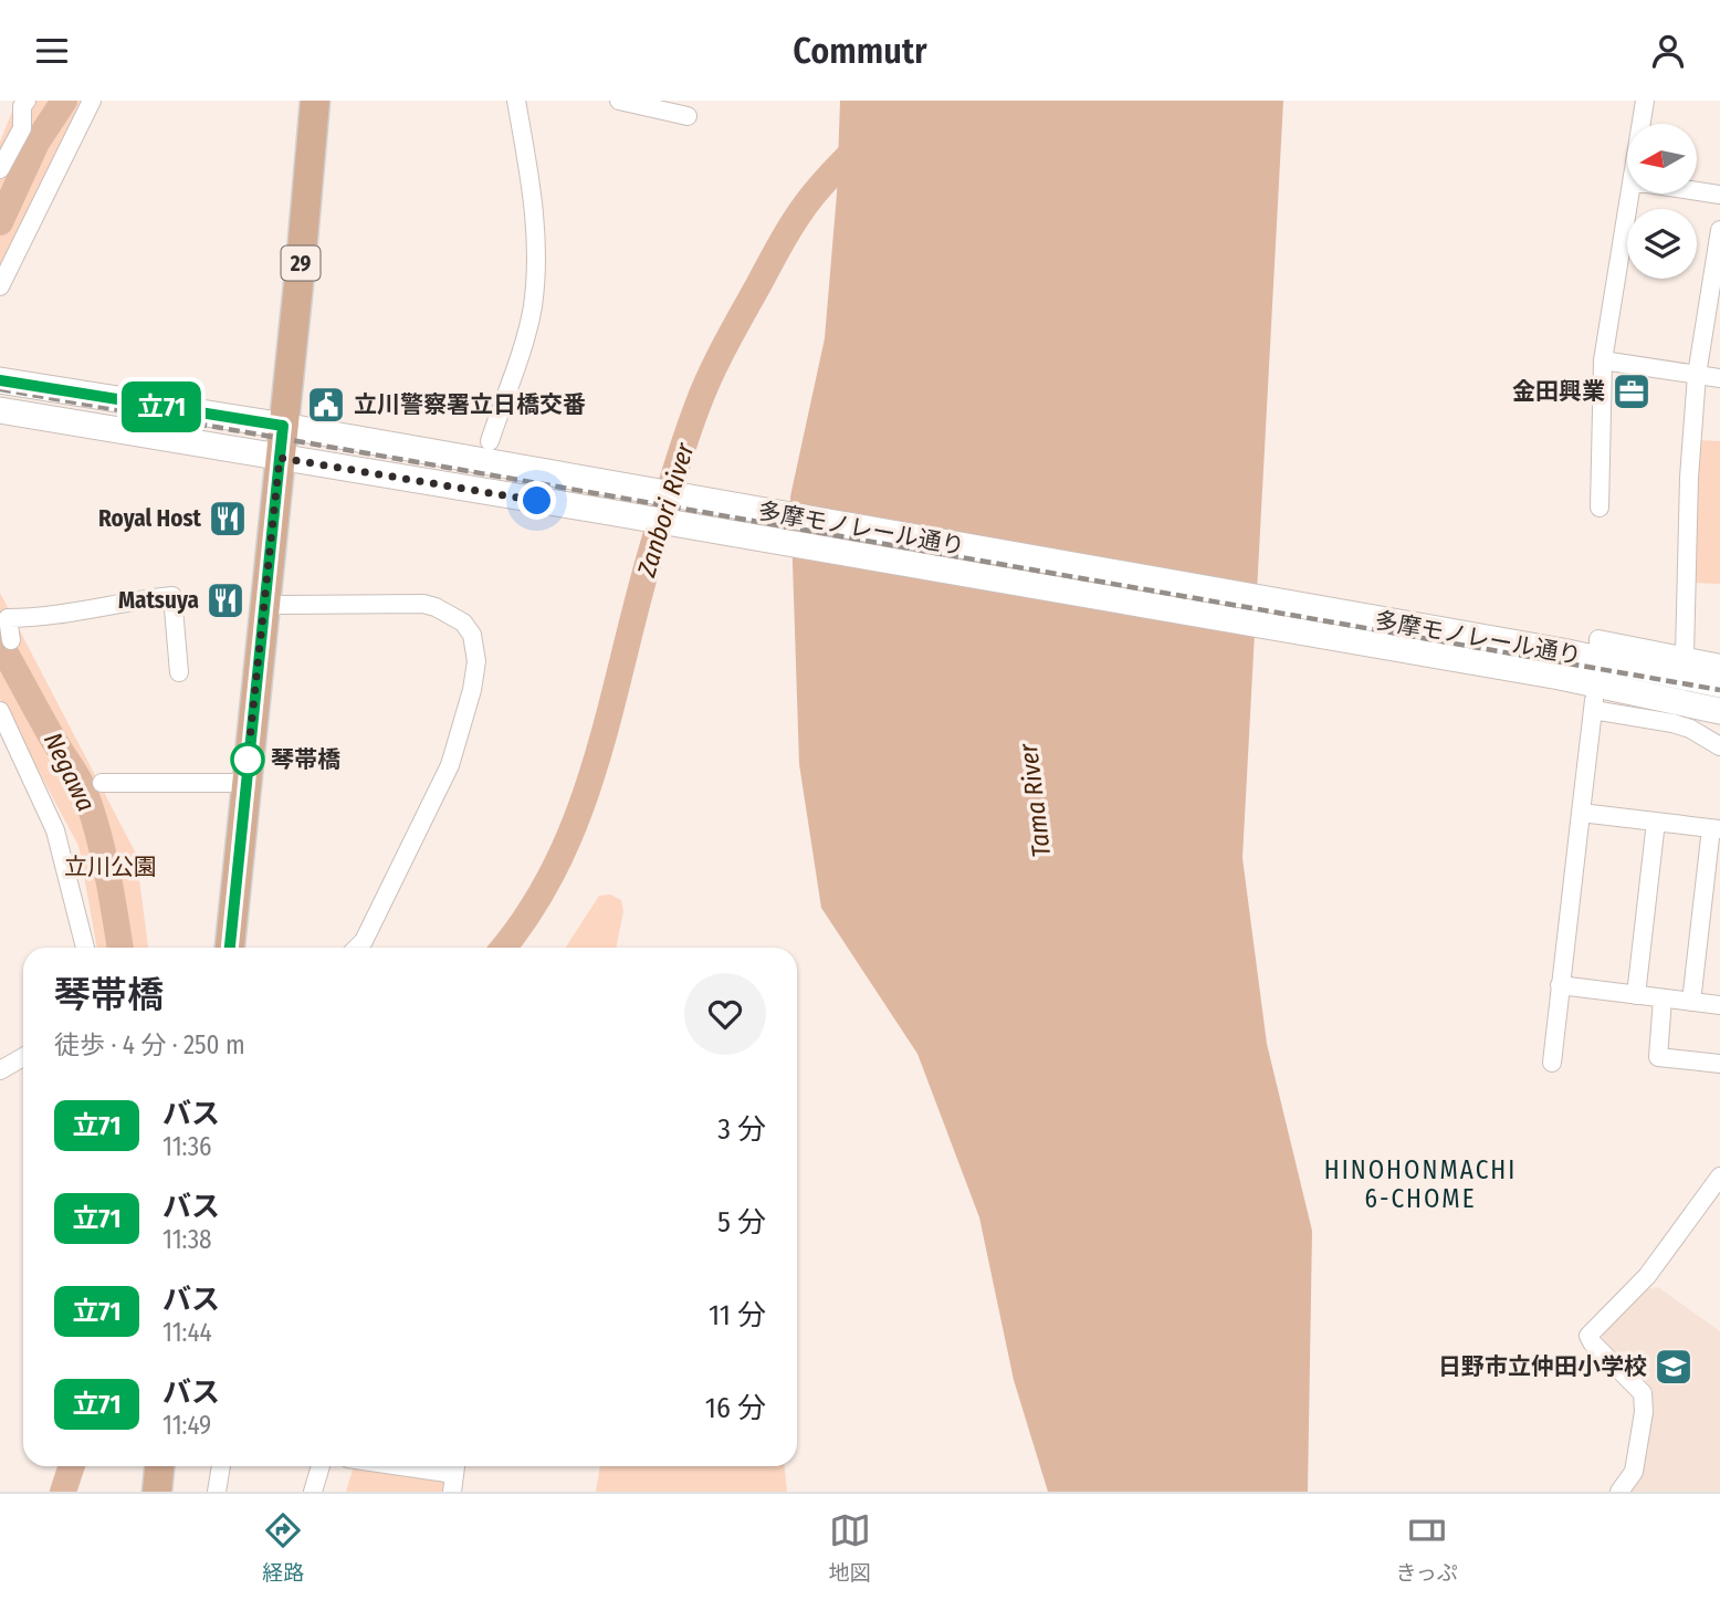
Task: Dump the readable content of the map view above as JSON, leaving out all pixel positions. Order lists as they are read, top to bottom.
{
  "streets": {
    "main road": ["29", "多摩モノレール通り"]
  },
  "crossings": [
    ["29", "多摩モノレール通り"]
  ],
  "districts": ["HINOHONMACHI 6-CHOME"],
  "water": ["Zanbori River", "Negawa", "Tama River"],
  "parks": ["立川公園"],
  "places": {
    "office": ["金田興業"],
    "public building": ["立川警察署立日橋交番"],
    "restaurant": ["Royal Host", "Matsuya"],
    "other": ["琴帯橋"],
    "school or university": ["日野市立仲田小学校"]
  },
  "lines": ["bus line 立71"],
  "north": "left",
  "page": {
    "header": "Commutr",
    "on_map": "立71",
    "heading": ["琴帯橋", "徒歩 · 4 分 · 250 m"],
    "list": [
      {
        "mark": "立71",
        "name": "バス",
        "note": "11:36",
        "value": "3 分"
      },
      {
        "mark": "立71",
        "name": "バス",
        "note": "11:38",
        "value": "5 分"
      },
      {
        "mark": "立71",
        "name": "バス",
        "note": "11:44",
        "value": "11 分"
      },
      {
        "mark": "立71",
        "name": "バス",
        "note": "11:49",
        "value": "16 分"
      }
    ],
    "tabs": ["経路", "地図", "きっぷ"]
  }
}
